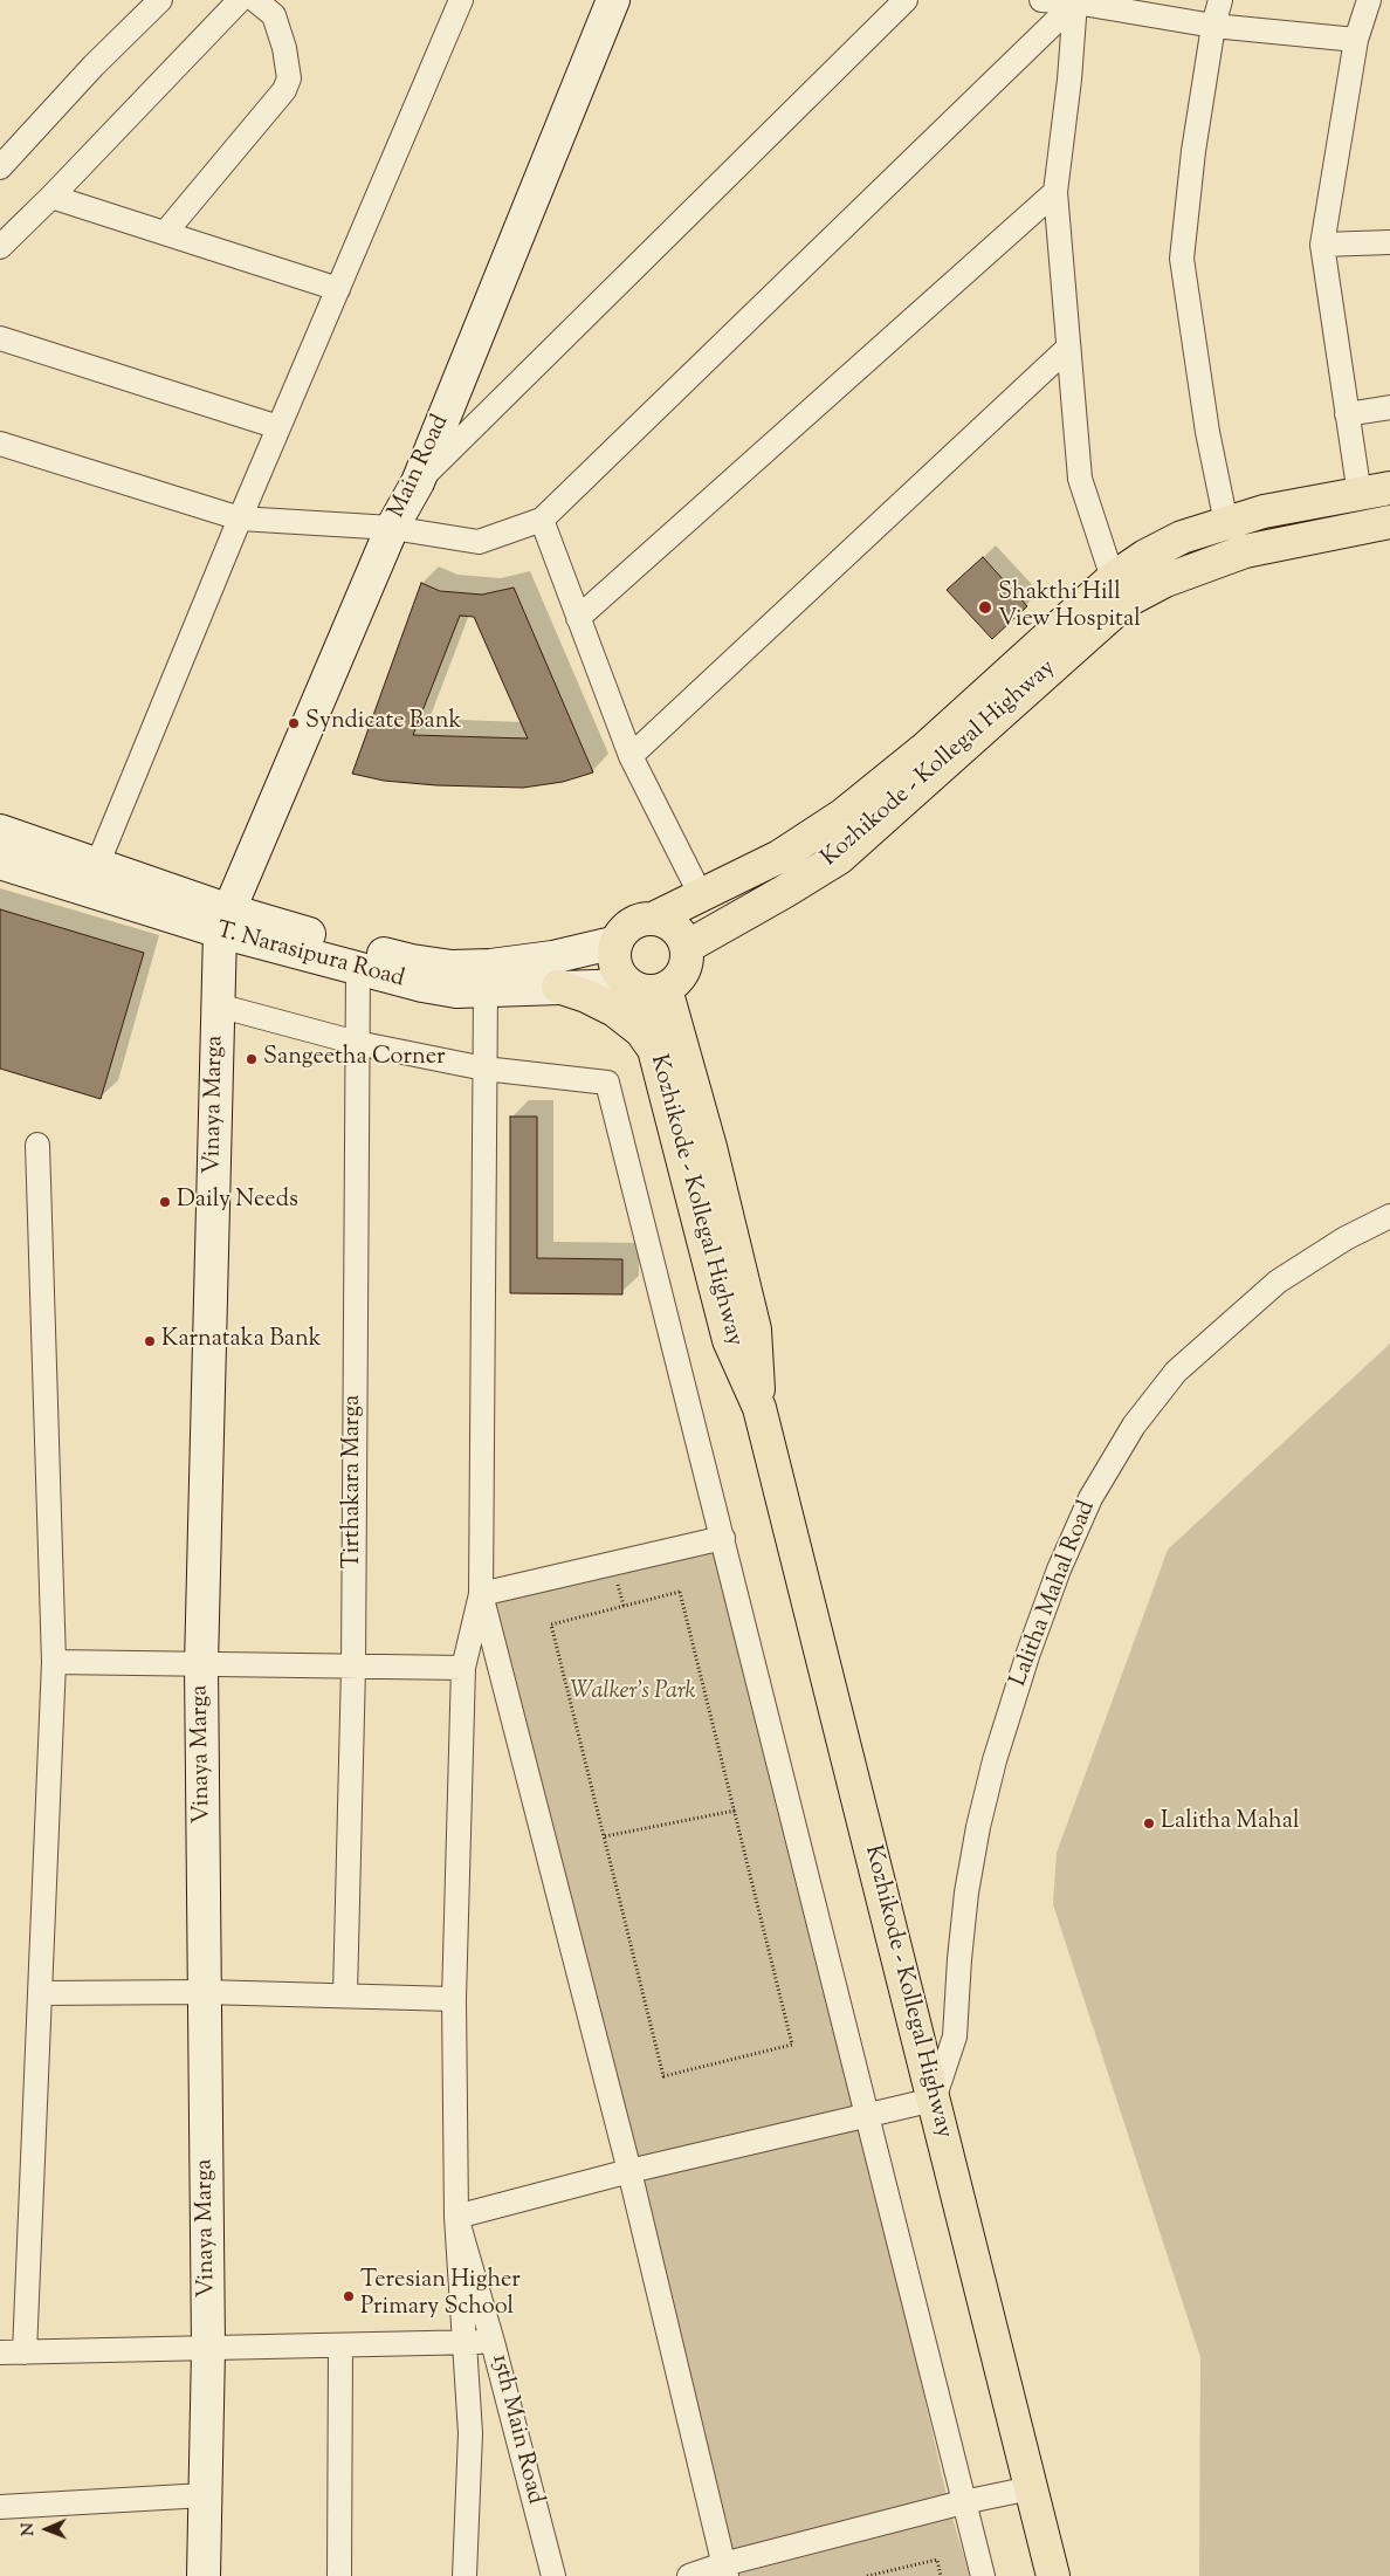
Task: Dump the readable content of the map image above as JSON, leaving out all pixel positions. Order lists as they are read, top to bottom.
{
  "streets": {
    "main road": ["Kozhikode - Kollegal Highway"],
    "street": [
      "Main Road",
      "T. Narasipura Road",
      "Vinaya Marga",
      "Tirthakara Marga",
      "Lalitha Mahal Road",
      "15th Main Road"
    ]
  },
  "crossings": [
    ["Main Road", "T. Narasipura Road"],
    ["Main Road", "Vinaya Marga"],
    ["Kozhikode - Kollegal Highway", "T. Narasipura Road"],
    ["Kozhikode - Kollegal Highway", "Lalitha Mahal Road"],
    ["T. Narasipura Road", "Vinaya Marga"],
    ["T. Narasipura Road", "Tirthakara Marga"]
  ],
  "parks": ["Walker's Park"],
  "places": [
    "Shakthi Hill View Hospital",
    "Syndicate Bank",
    "Sangeetha Corner",
    "Daily Needs",
    "Karnataka Bank",
    "Lalitha Mahal",
    "Teresian Higher Primary School"
  ],
  "north": "left"
}
